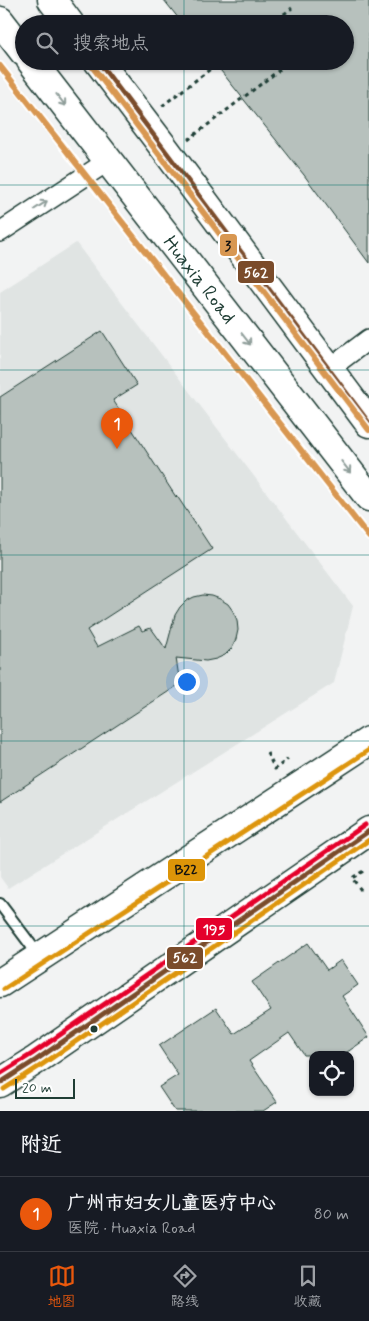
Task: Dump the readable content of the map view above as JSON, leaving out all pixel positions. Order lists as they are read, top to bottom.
{
  "streets": {
    "main road": ["Huaxia Road"]
  },
  "lines": [
    "transit line 3",
    "transit line 562",
    "transit line B22",
    "transit line 195"
  ],
  "scale_bar": "20 m",
  "page": {
    "search": "搜索地点",
    "pins": "1",
    "scale": "20 m",
    "heading": "附近",
    "list": [
      {
        "mark": "1",
        "name": "广州市妇女儿童医疗中心",
        "note": "医院 · Huaxia Road",
        "value": "80 m"
      }
    ],
    "nav": ["地图", "路线", "收藏"]
  }
}
